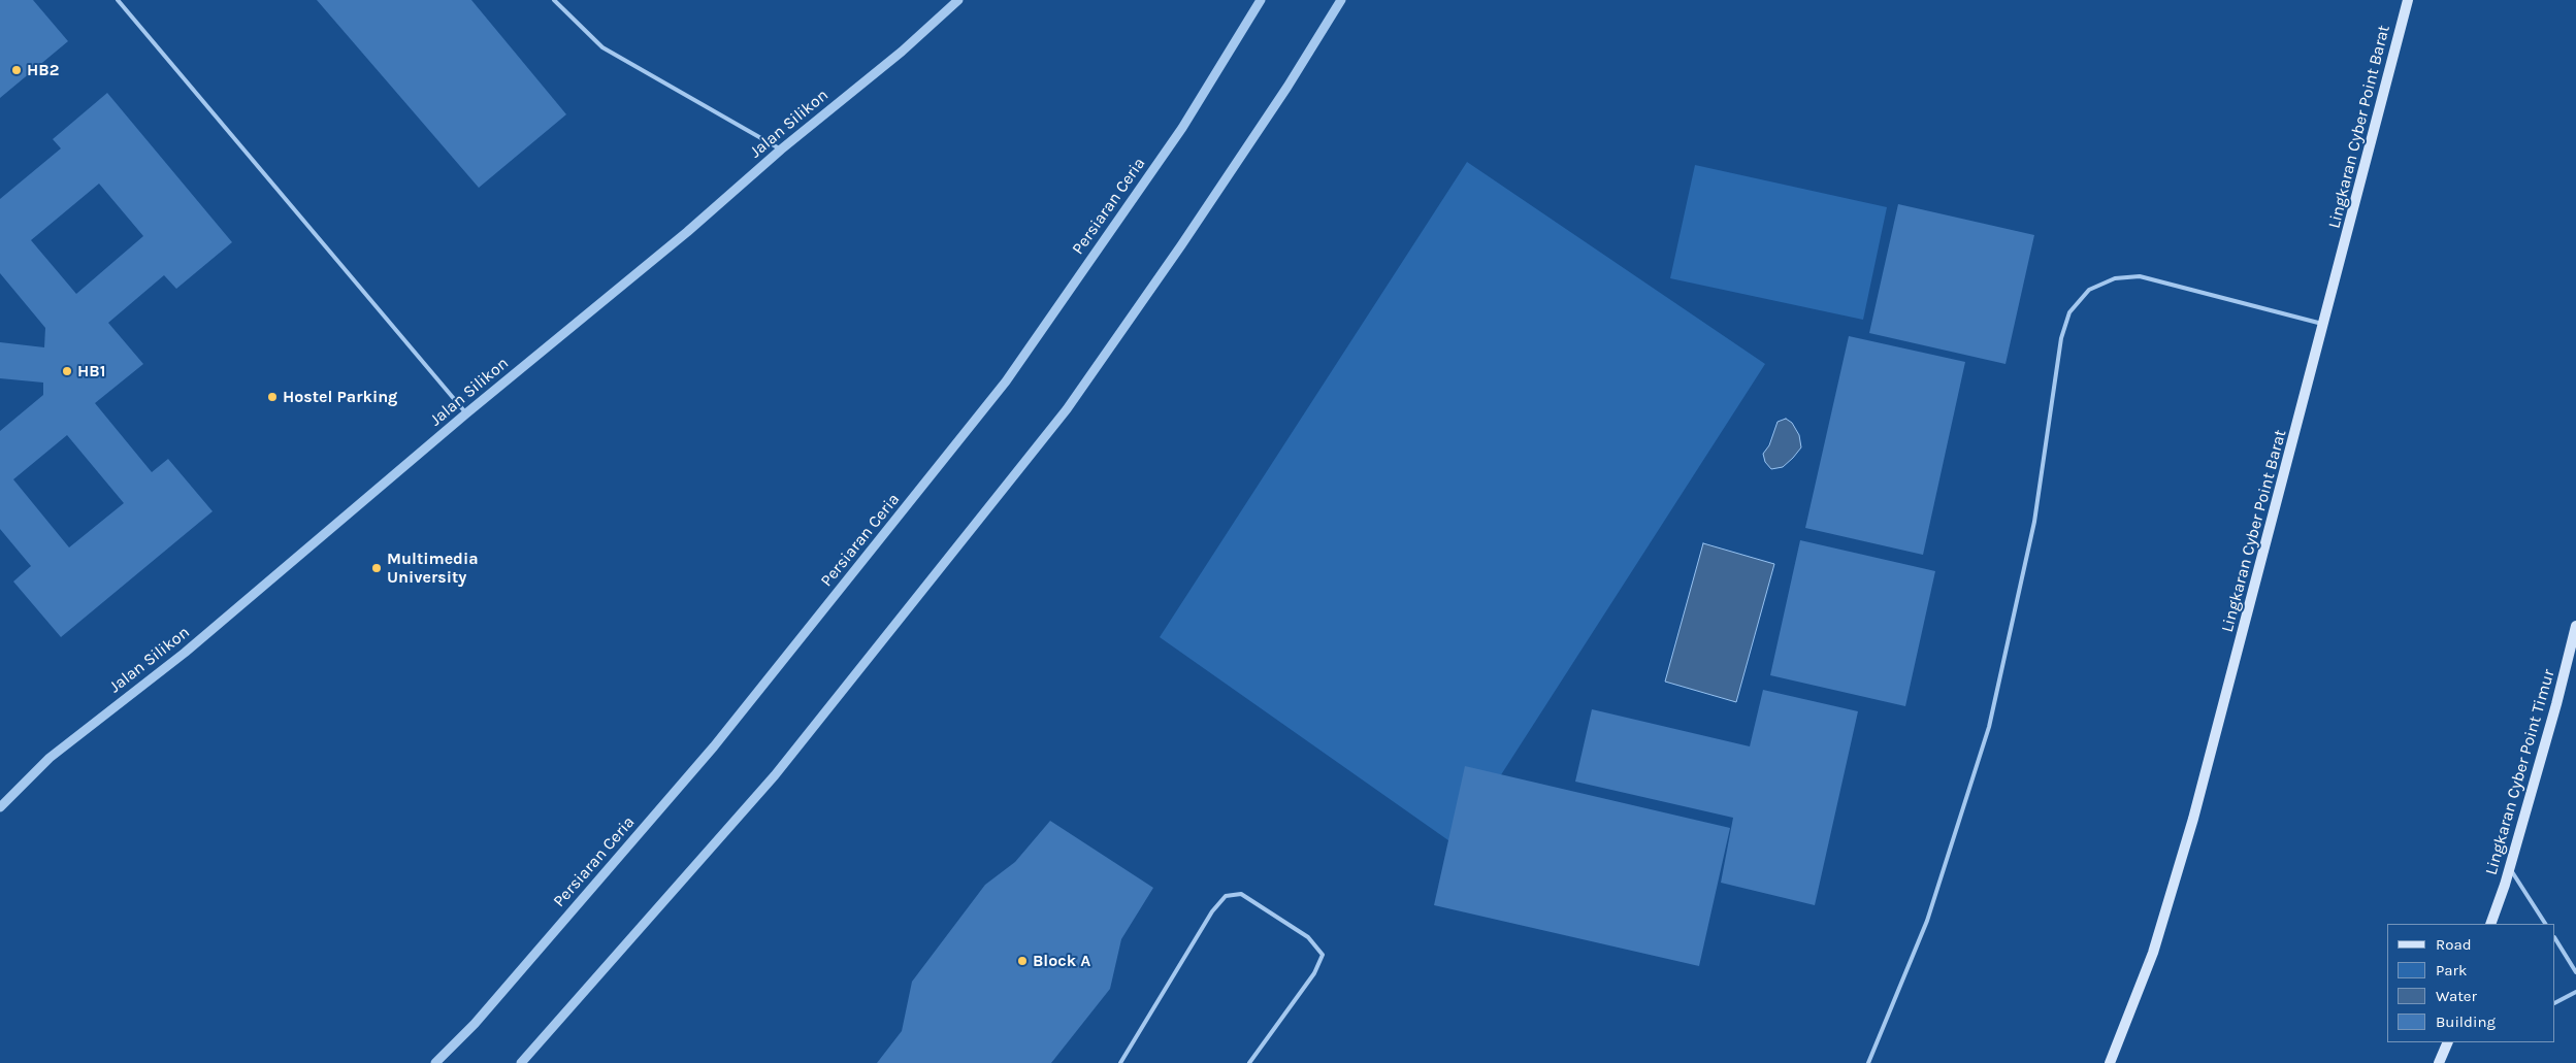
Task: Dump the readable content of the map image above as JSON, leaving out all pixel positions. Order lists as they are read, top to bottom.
{
  "streets": {
    "main road": ["Lingkaran Cyber Point Barat", "Lingkaran Cyber Point Timur"],
    "street": ["Jalan Silikon", "Persiaran Ceria"]
  },
  "places": [
    "HB2",
    "HB1",
    "Hostel Parking",
    "Multimedia University",
    "Block A"
  ],
  "legend": [
    "Road",
    "Park",
    "Water",
    "Building"
  ]
}
